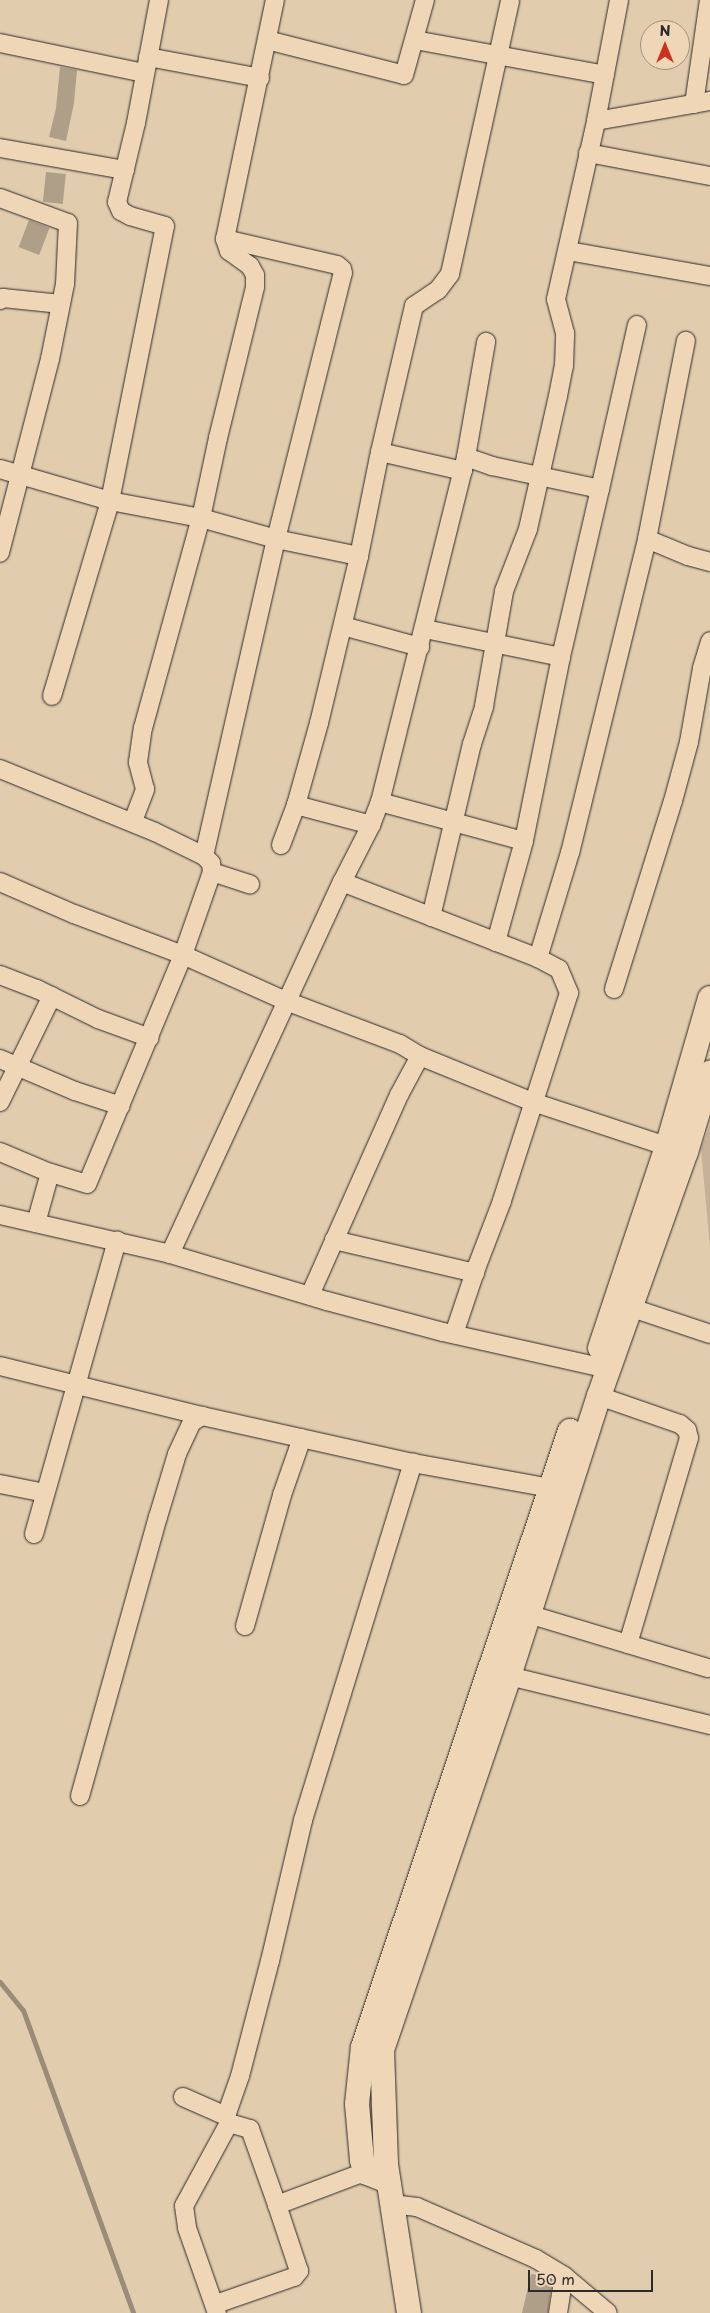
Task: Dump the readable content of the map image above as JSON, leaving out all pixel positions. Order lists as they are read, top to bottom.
{
  "scale_bar": "50 m",
  "north": "top"
}
